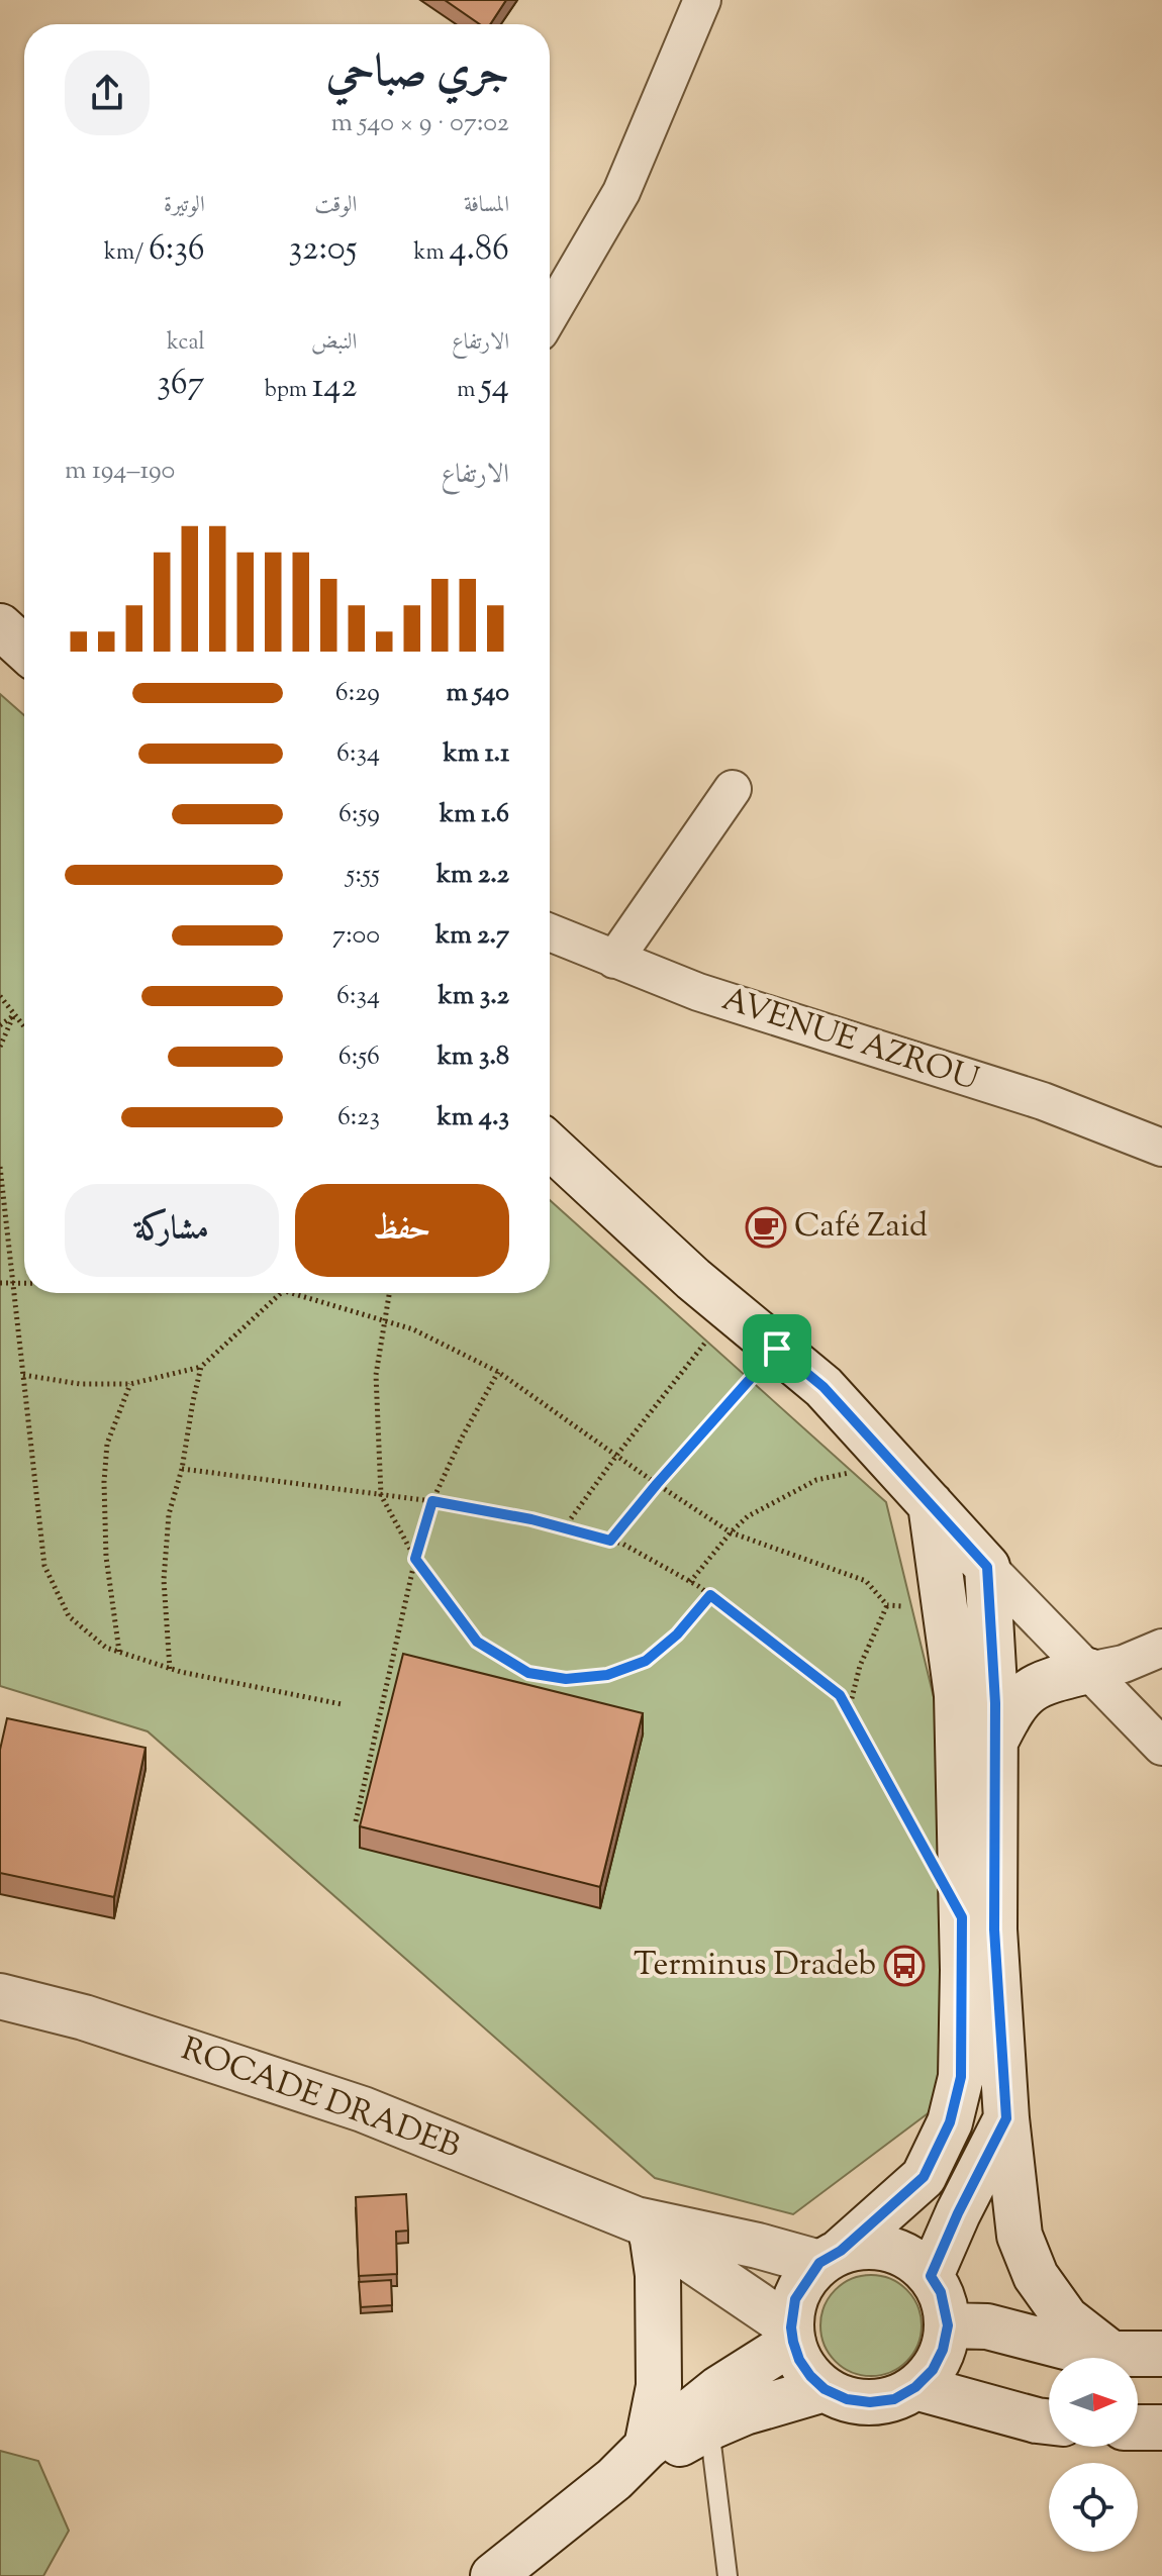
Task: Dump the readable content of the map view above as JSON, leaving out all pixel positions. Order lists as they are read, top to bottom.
{
  "streets": {
    "main road": ["ROCADE DRADEB"],
    "street": ["AVENUE AZROU"]
  },
  "places": {
    "cafe": ["Café Zaid"],
    "bus stop": ["Terminus Dradeb"]
  },
  "north": "right",
  "page": {
    "heading": ["جري صباحي", "07:02 · 9 × 540 m"],
    "stats": [
      ["المسافة", "4.86 km"],
      ["الوقت", "32:05"],
      ["الوتيرة", "6:36 /km"],
      ["الارتفاع", "54 m"],
      ["النبض", "142 bpm"],
      ["kcal", "367"]
    ],
    "chart": ["الارتفاع", "190–194 m"],
    "list": [
      {
        "name": "540 m",
        "note": "6:29"
      },
      {
        "name": "1.1 km",
        "note": "6:34"
      },
      {
        "name": "1.6 km",
        "note": "6:59"
      },
      {
        "name": "2.2 km",
        "note": "5:55"
      },
      {
        "name": "2.7 km",
        "note": "7:00"
      },
      {
        "name": "3.2 km",
        "note": "6:34"
      },
      {
        "name": "3.8 km",
        "note": "6:56"
      },
      {
        "name": "4.3 km",
        "note": "6:23"
      }
    ],
    "buttons": ["حفظ", "مشاركة"]
  }
}
